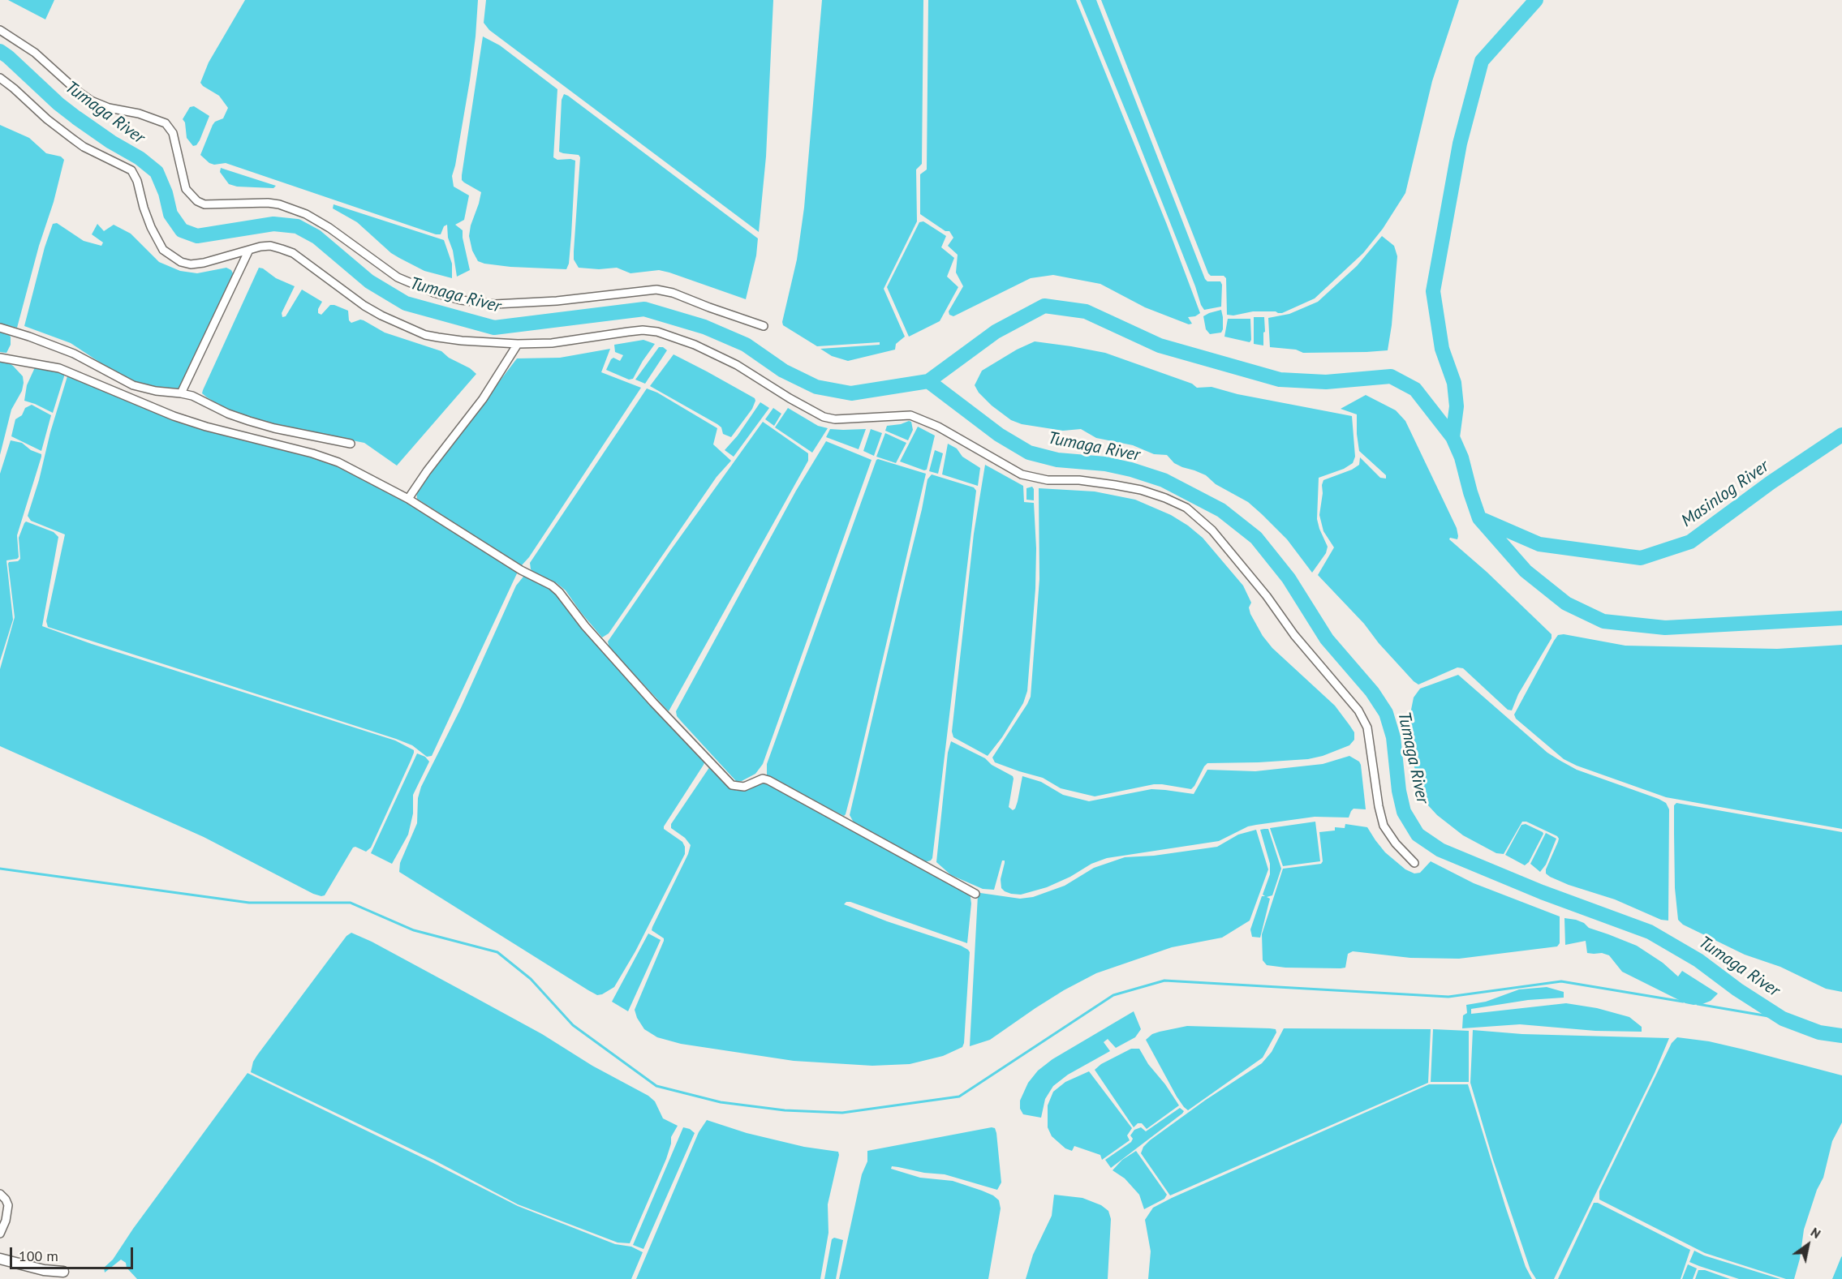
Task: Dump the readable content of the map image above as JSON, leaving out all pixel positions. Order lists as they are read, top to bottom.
{
  "water": ["Tumaga River", "Masinlog River"],
  "scale_bar": "100 m",
  "north": "top right"
}
